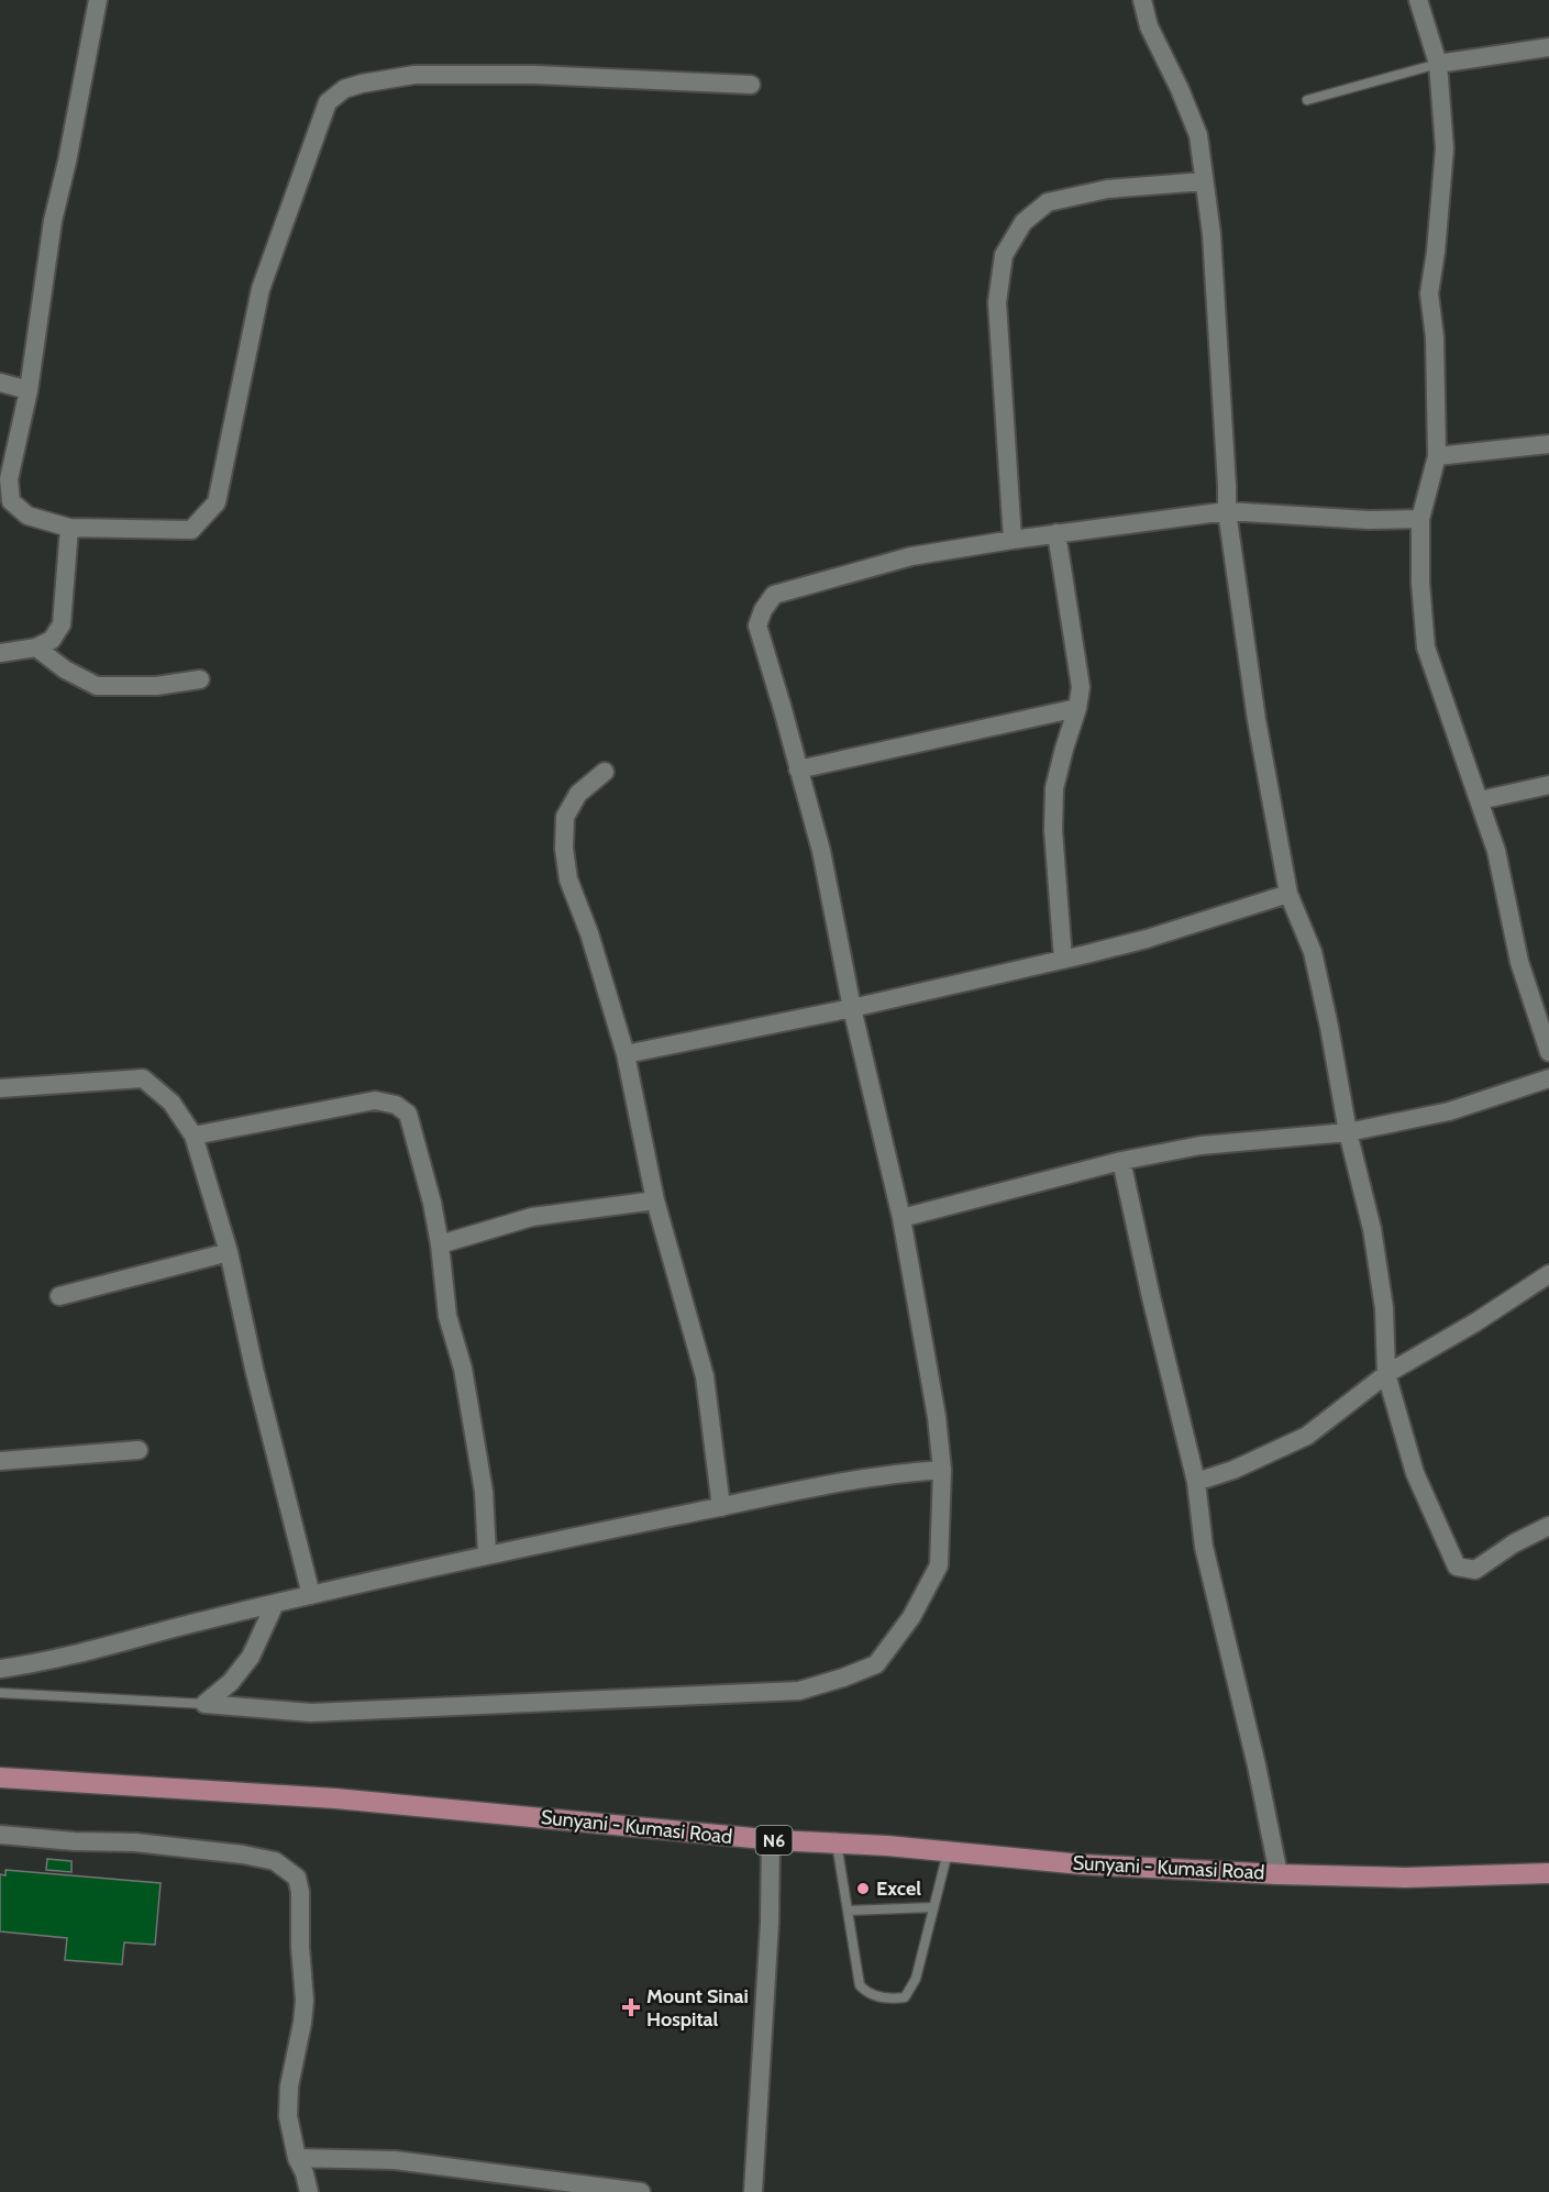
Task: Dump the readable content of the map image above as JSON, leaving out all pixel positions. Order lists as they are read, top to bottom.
{
  "streets": {
    "main road": ["Sunyani - Kumasi Road", "N6"]
  },
  "places": {
    "other": ["Excel"],
    "health": ["Mount Sinai Hospital"]
  }
}
